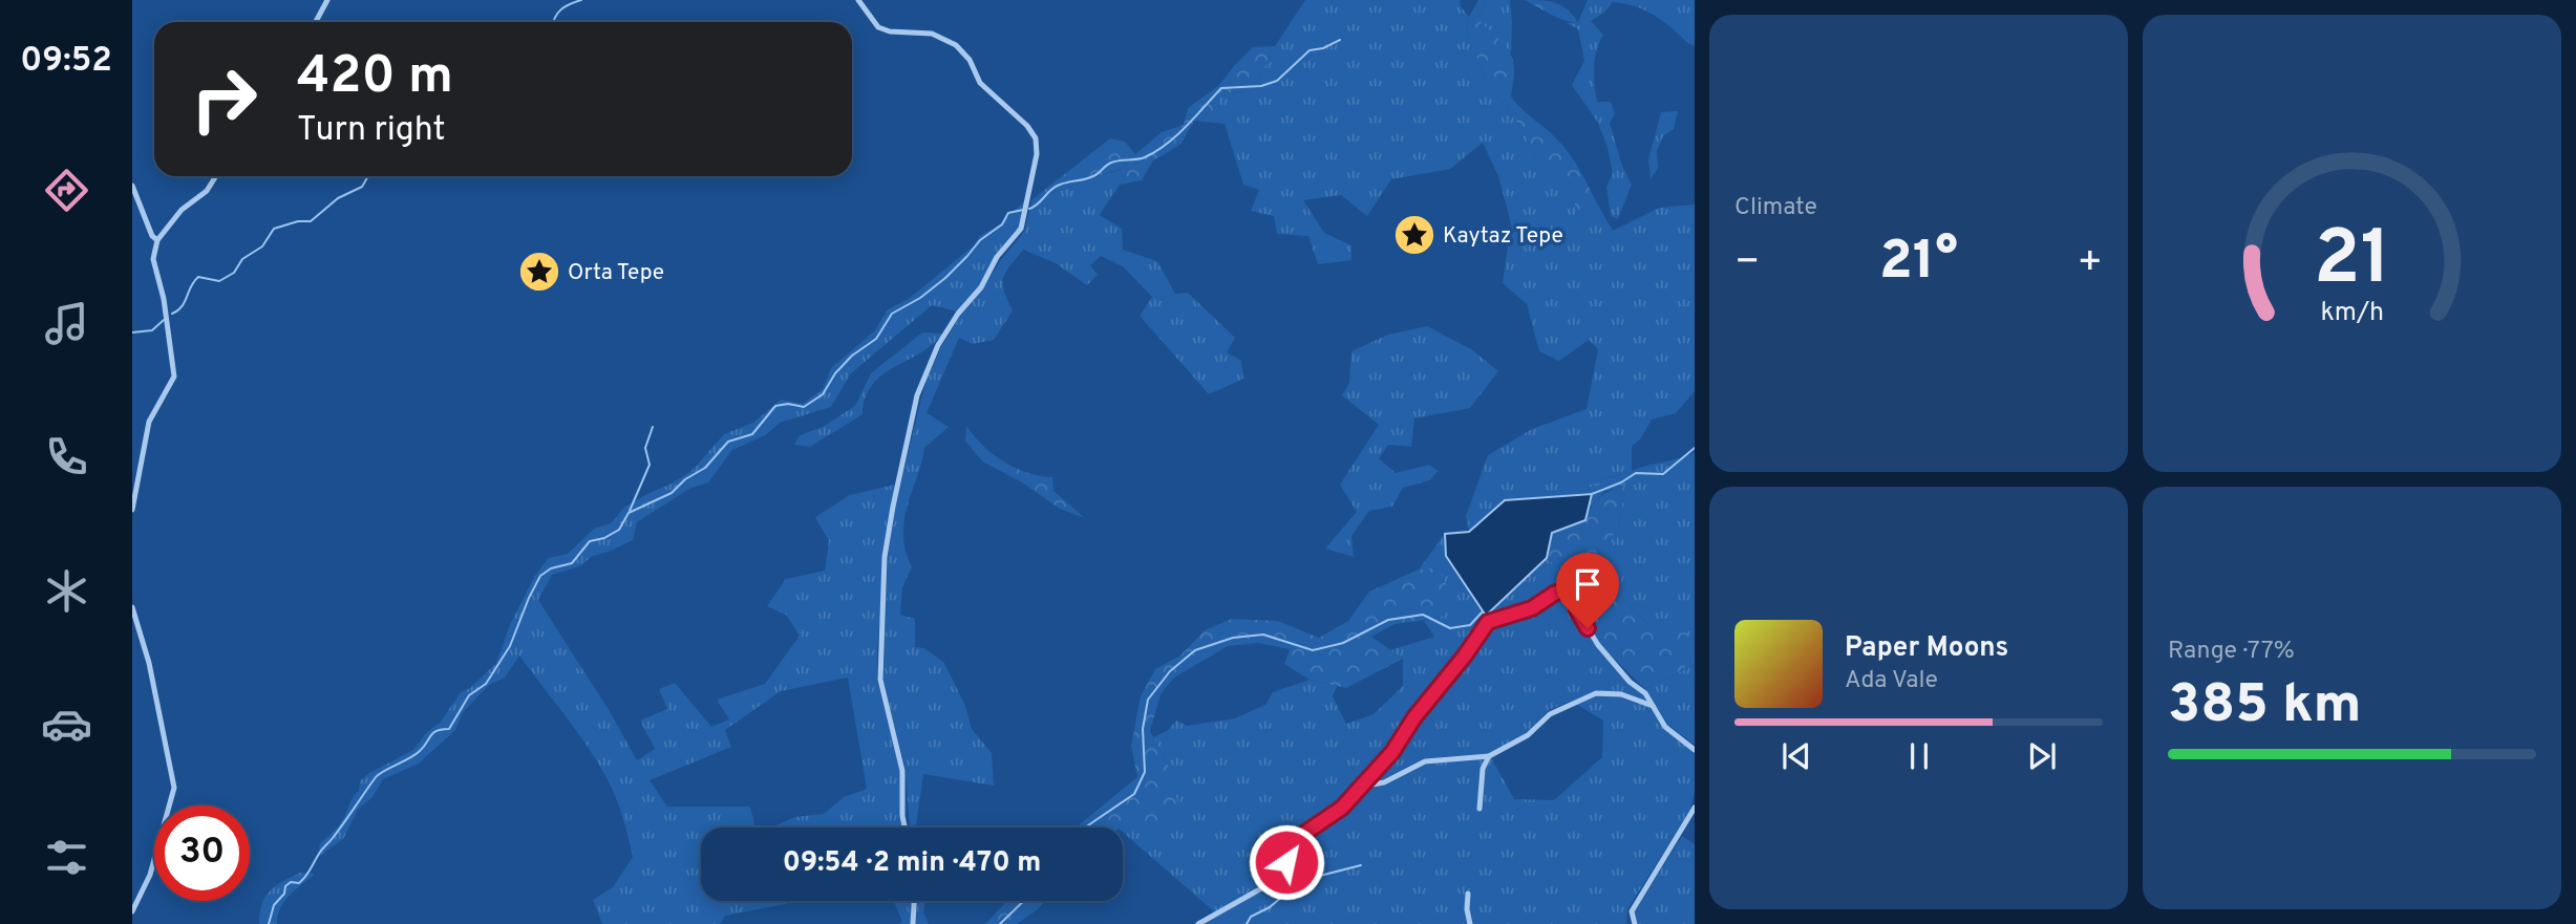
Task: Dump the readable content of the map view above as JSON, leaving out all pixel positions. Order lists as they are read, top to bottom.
{
  "places": {
    "place": ["Kaytaz Tepe", "Orta Tepe"]
  },
  "page": {
    "tabs": "09:52",
    "tile": [
      "Climate",
      ["Range · 77%", "385 km"]
    ],
    "turn": ["420 m", "Turn right"],
    "heat": ["−", "21°", "+"],
    "song": ["Paper Moons", "Ada Vale"],
    "limit": "30",
    "trip": "09:54 · 2 min · 470 m",
    "gauge": ["21", "km/h"]
  }
}
